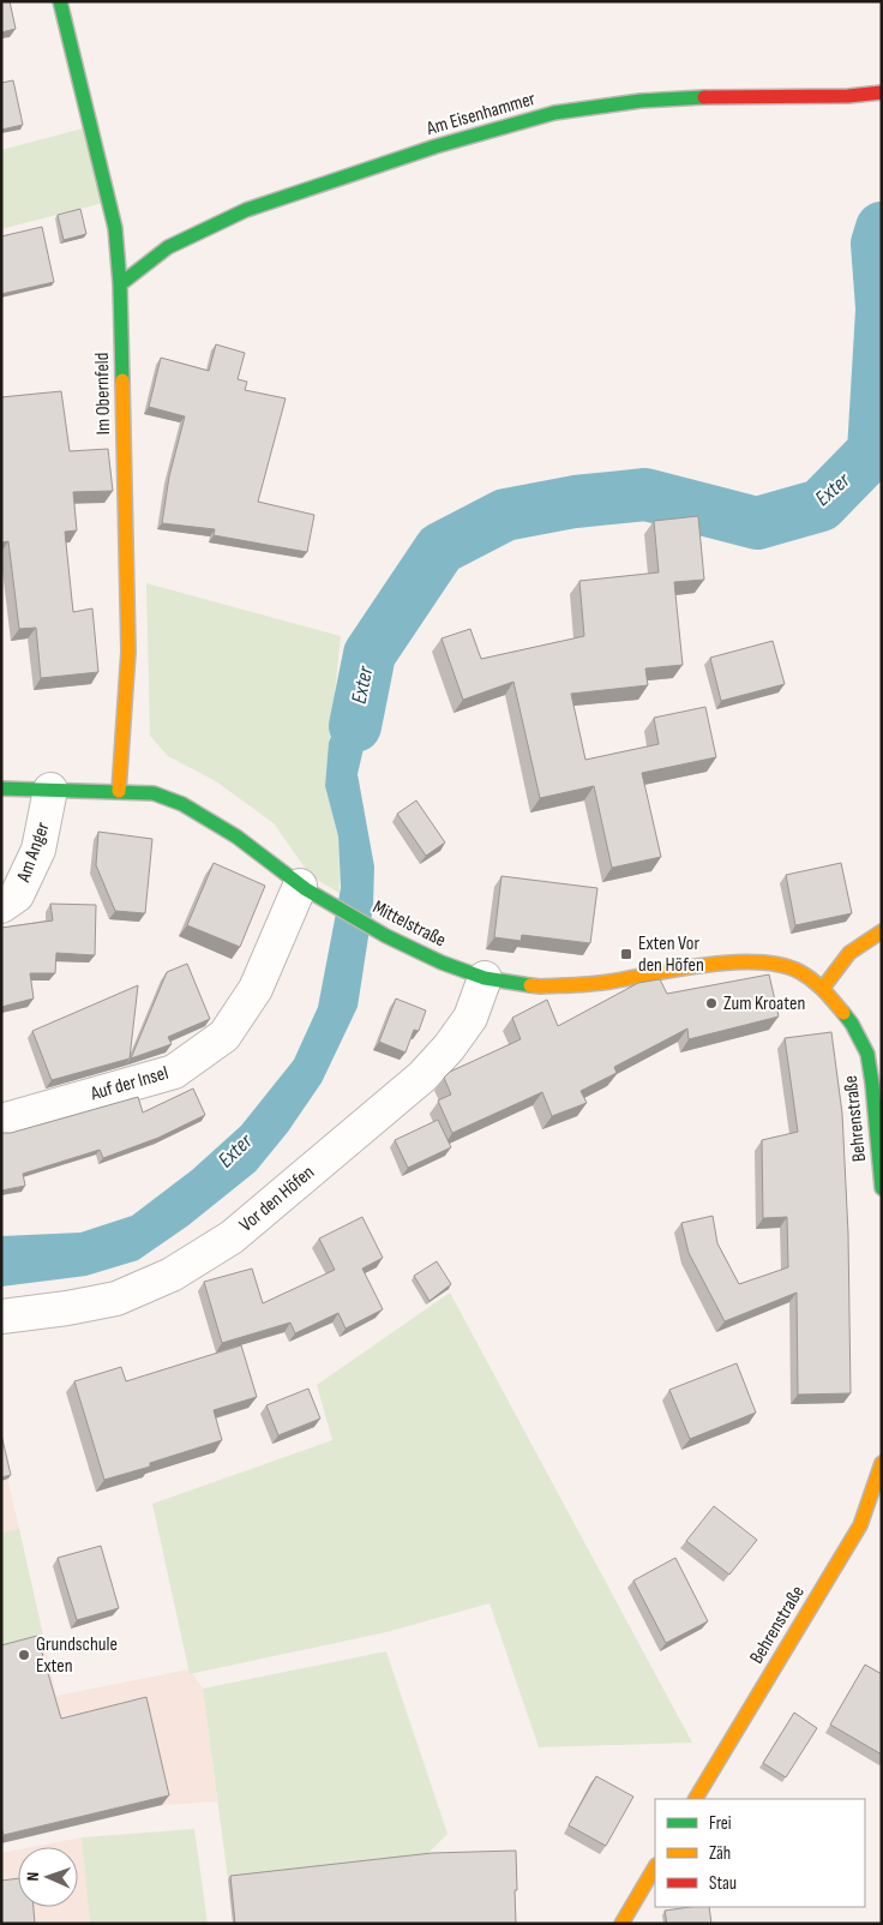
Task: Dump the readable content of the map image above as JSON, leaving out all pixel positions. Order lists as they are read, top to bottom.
{
  "streets": {
    "street": [
      "Am Eisenhammer",
      "Im Obernfeld",
      "Am Anger",
      "Mittelstraße",
      "Auf der Insel",
      "Behrenstraße",
      "Vor den Höfen"
    ]
  },
  "crossings": [
    ["Am Eisenhammer", "Im Obernfeld"],
    ["Im Obernfeld", "Mittelstraße"],
    ["Am Anger", "Mittelstraße"],
    ["Mittelstraße", "Auf der Insel"],
    ["Mittelstraße", "Behrenstraße"],
    ["Mittelstraße", "Vor den Höfen"]
  ],
  "water": ["Exter"],
  "places": {
    "transit": ["Exten Vor den Höfen"],
    "other": ["Zum Kroaten", "Grundschule Exten"]
  },
  "legend": ["Frei", "Zäh", "Stau"],
  "north": "left"
}
